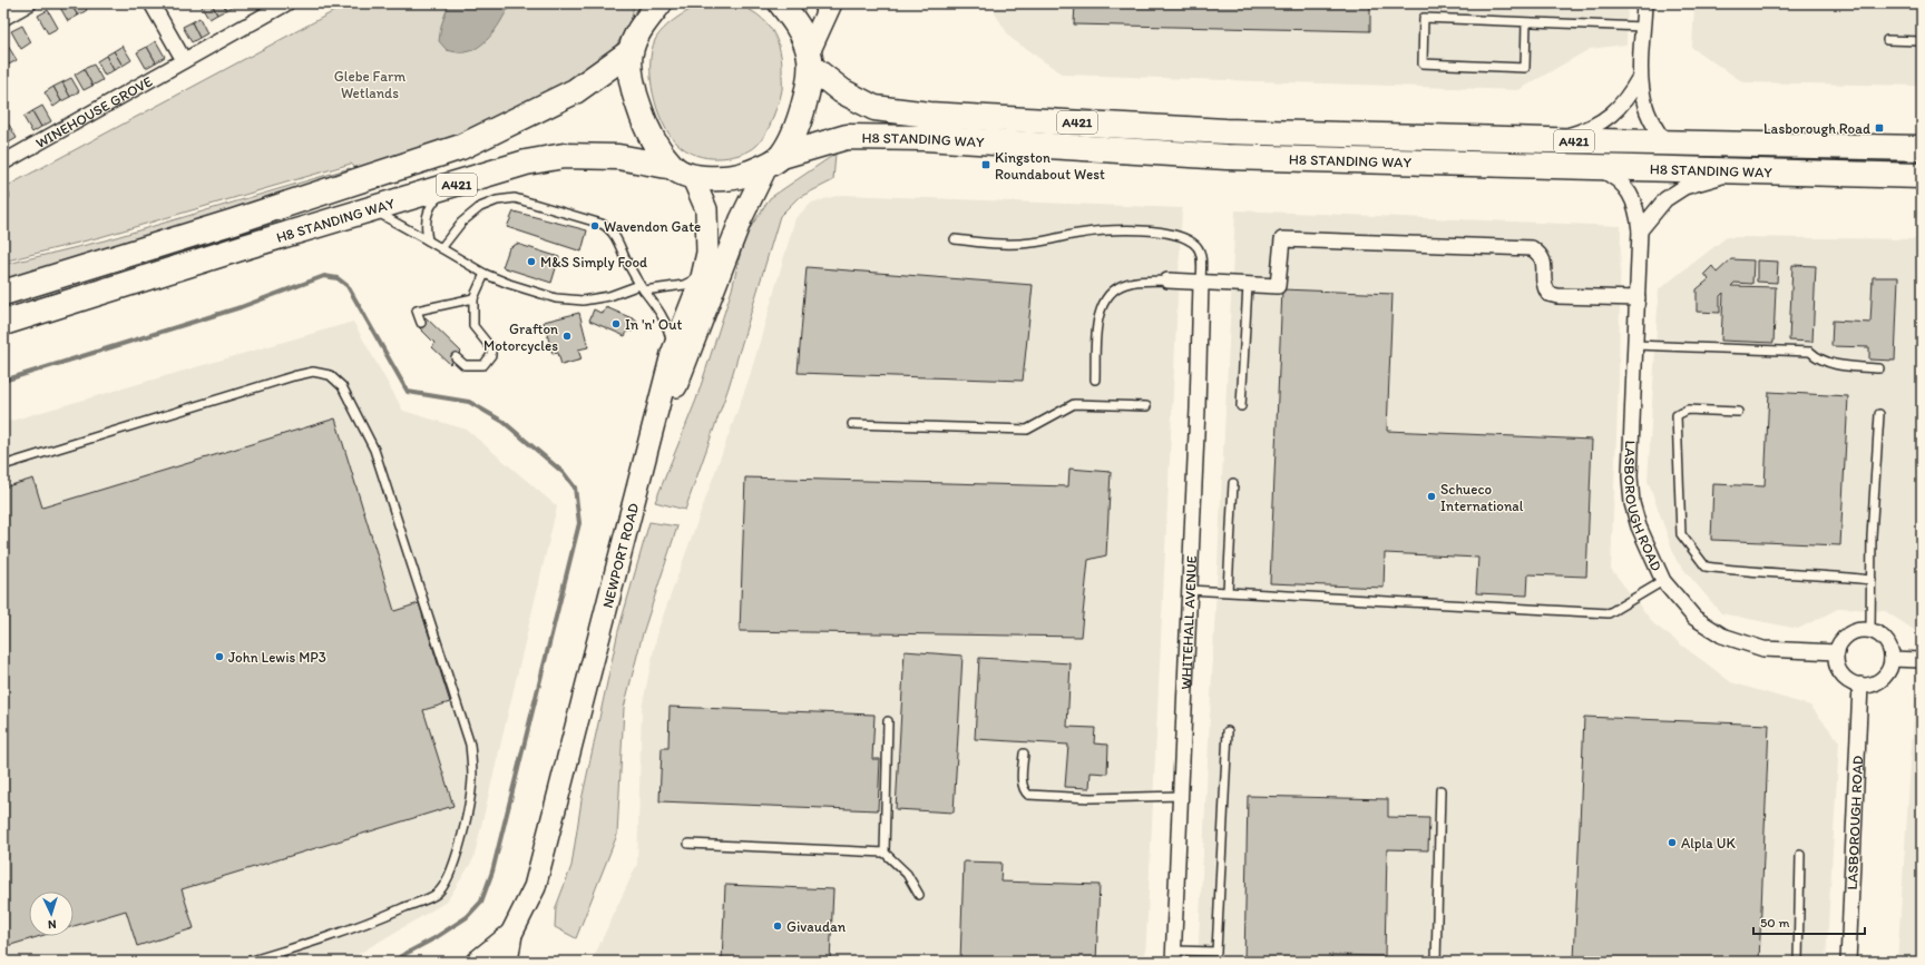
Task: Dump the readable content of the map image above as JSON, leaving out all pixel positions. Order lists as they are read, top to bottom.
{
  "streets": {
    "highway": ["A421", "H8 STANDING WAY"],
    "street": [
      "WINEHOUSE GROVE",
      "LASBOROUGH ROAD",
      "NEWPORT ROAD",
      "WHITEHALL AVENUE"
    ]
  },
  "crossings": [
    ["H8 STANDING WAY", "LASBOROUGH ROAD"],
    ["H8 STANDING WAY", "NEWPORT ROAD"]
  ],
  "parks": ["Glebe Farm Wetlands"],
  "places": {
    "transit": ["Lasborough Road", "Kingston Roundabout West"],
    "other": [
      "Wavendon Gate",
      "M&S Simply Food",
      "In 'n' Out",
      "Grafton Motorcycles",
      "Schueco International",
      "John Lewis MP3",
      "Alpla UK",
      "Givaudan"
    ]
  },
  "scale_bar": "50 m",
  "north": "bottom"
}
